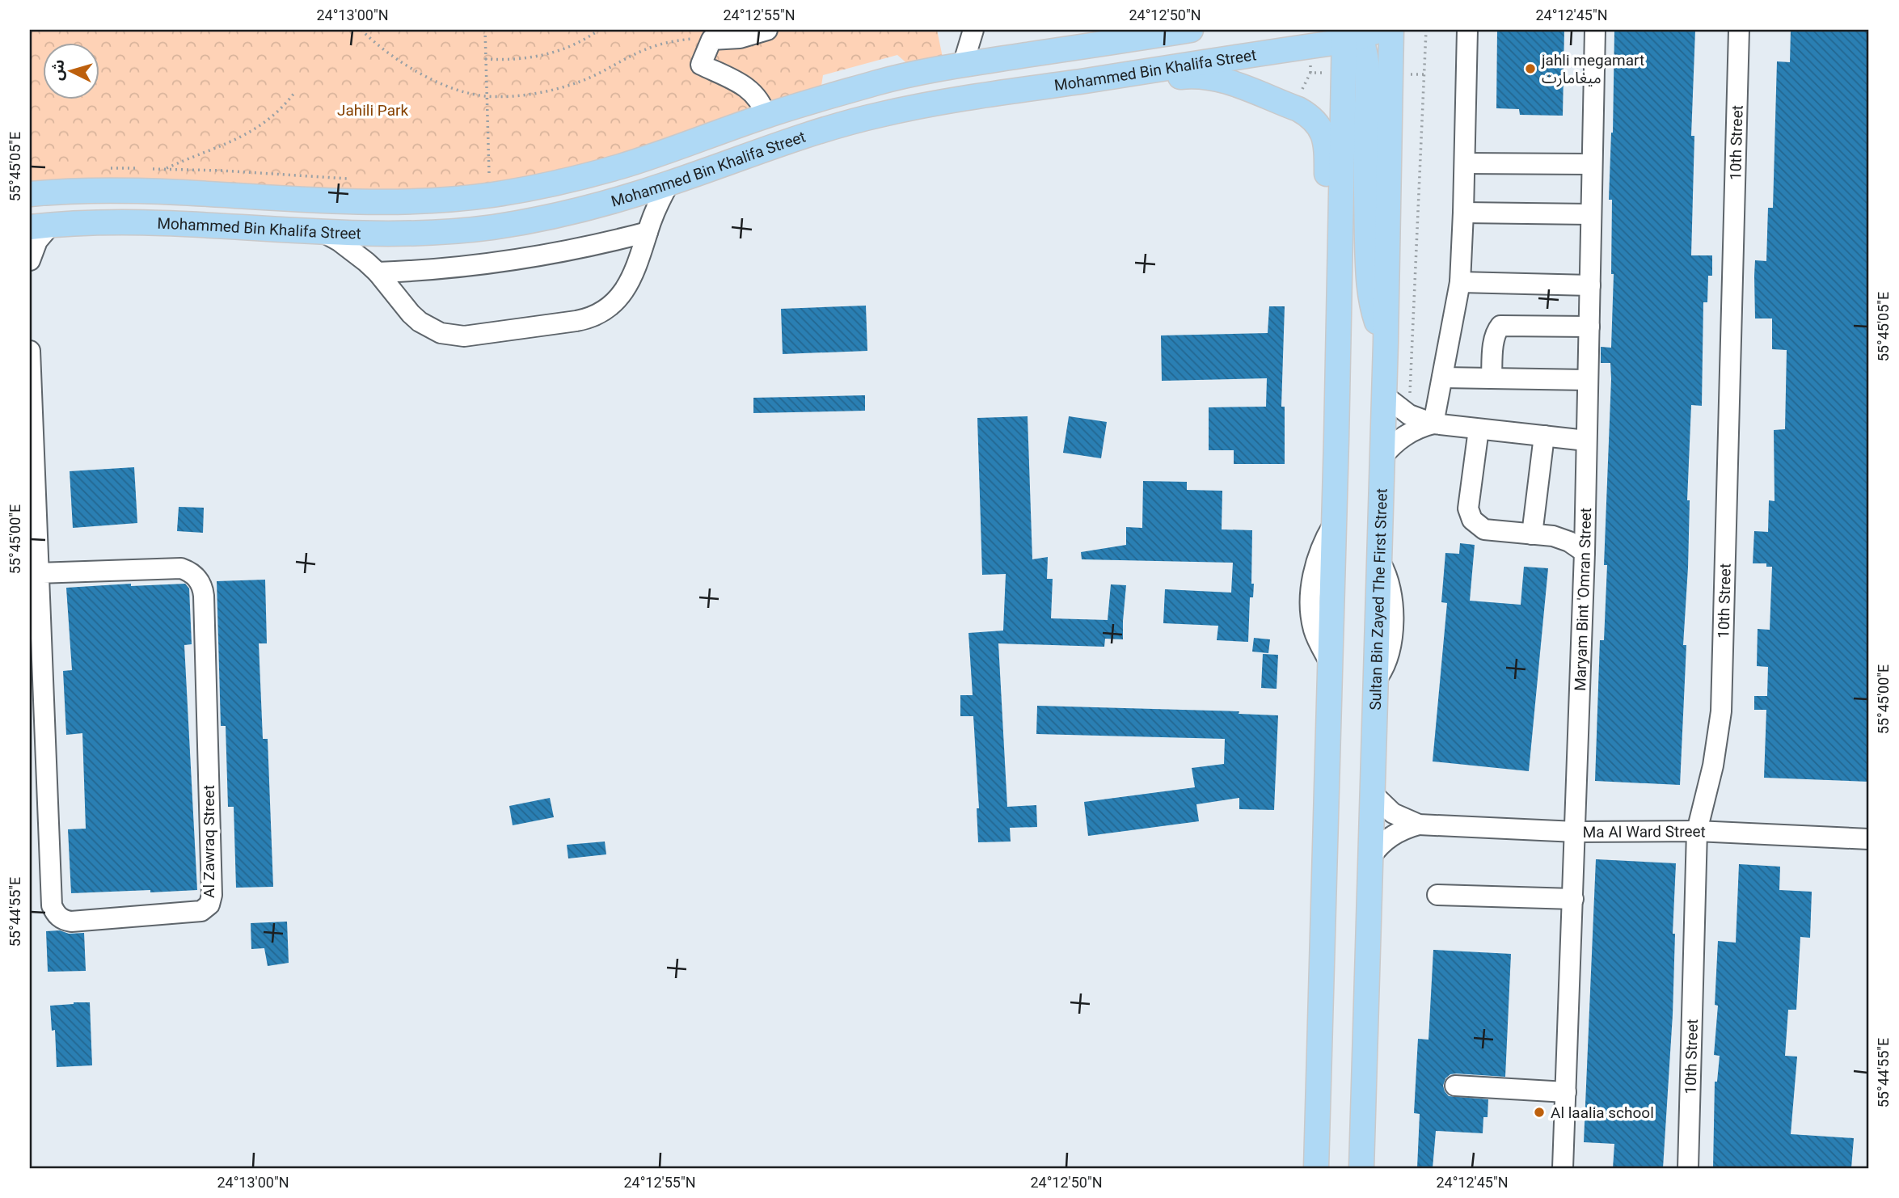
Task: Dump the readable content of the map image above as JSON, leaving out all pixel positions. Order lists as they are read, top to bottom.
{
  "streets": {
    "main road": ["Mohammed Bin Khalifa Street", "Sultan Bin Zayed The First Street"],
    "street": [
      "10th Street",
      "Maryam Bint 'Omran Street",
      "Ma Al Ward Street",
      "Al Zawraq Street"
    ]
  },
  "crossings": [
    ["10th Street", "Ma Al Ward Street"],
    ["Sultan Bin Zayed The First Street", "Ma Al Ward Street"],
    ["Maryam Bint 'Omran Street", "Ma Al Ward Street"]
  ],
  "parks": ["Jahili Park"],
  "places": ["jahli megamart ميغامارت", "Al laalia school"],
  "north": "left",
  "coordinates": [
    "24°13'00\"N",
    "24°12'55\"N",
    "24°12'50\"N",
    "24°12'45\"N",
    "55°45'05\"E",
    "55°45'00\"E",
    "55°44'55\"E"
  ]
}
